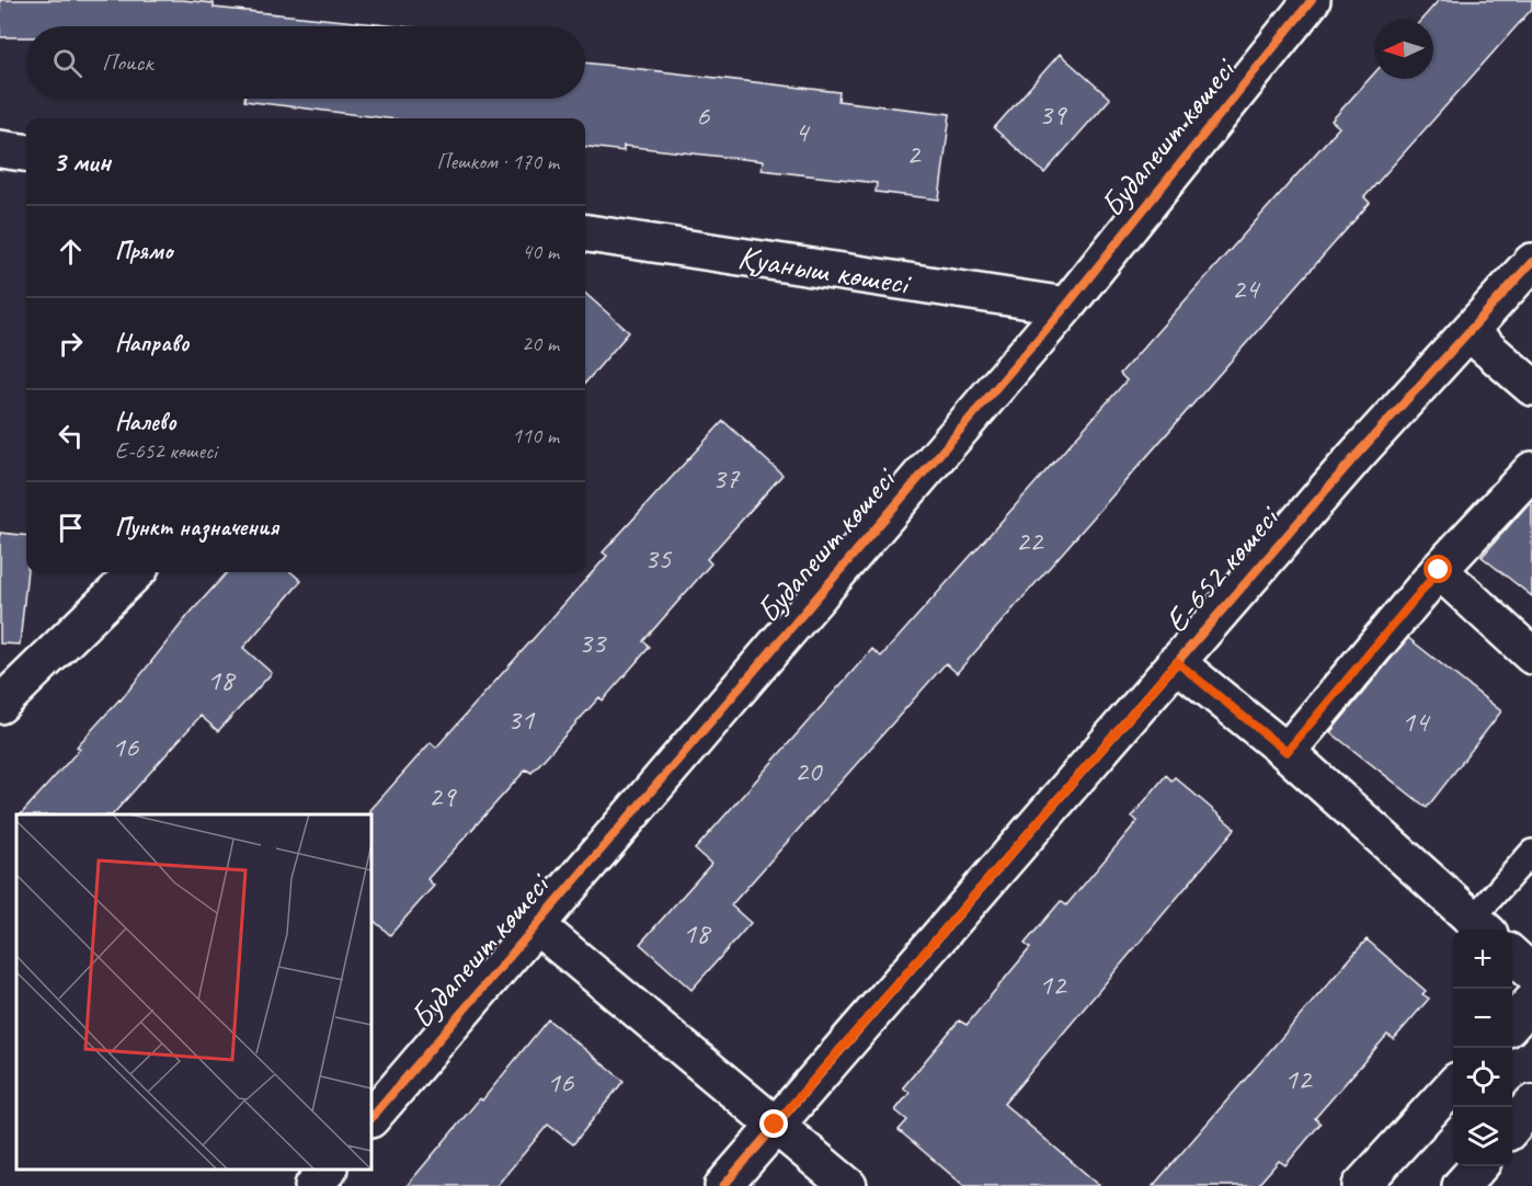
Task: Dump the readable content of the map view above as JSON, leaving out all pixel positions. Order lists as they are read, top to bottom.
{
  "streets": {
    "street": ["Будапешт көшесі", "Қуаныш көшесі", "Е-652 көшесі"]
  },
  "crossings": [
    ["Будапешт көшесі", "Қуаныш көшесі"]
  ],
  "house_numbers": [
    "39",
    "6",
    "4",
    "2",
    "24",
    "37",
    "22",
    "35",
    "33",
    "18",
    "31",
    "14",
    "16",
    "20",
    "29",
    "18",
    "12",
    "12",
    "16"
  ],
  "north": "left",
  "page": {
    "search": "Поиск",
    "heading": ["3 мин", "Пешком · 170 m"],
    "list": [
      ["Прямо", "40 m"],
      ["Направо", "20 m"],
      ["Налево", "Е-652 көшесі", "110 m"],
      "Пункт назначения"
    ],
    "map_buttons": ["+", "−"]
  }
}
